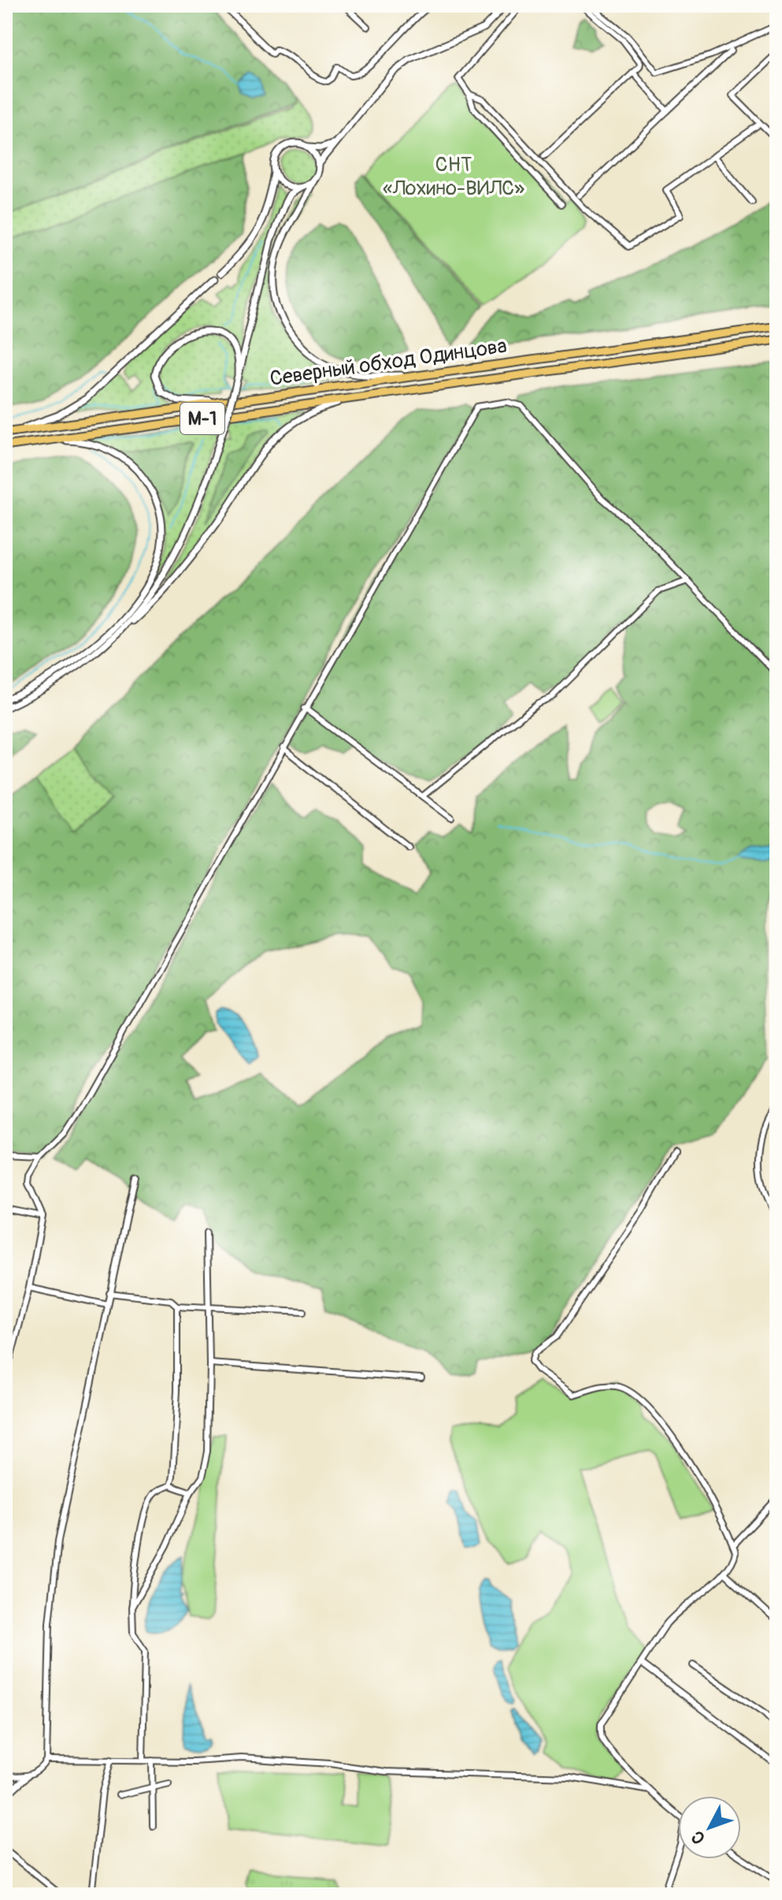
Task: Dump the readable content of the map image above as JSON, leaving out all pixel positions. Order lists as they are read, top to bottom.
{
  "streets": {
    "highway": ["Северный обход Одинцова", "М-1"]
  },
  "parks": ["СНТ «Лохино-ВИЛС»"],
  "north": "bottom left"
}
